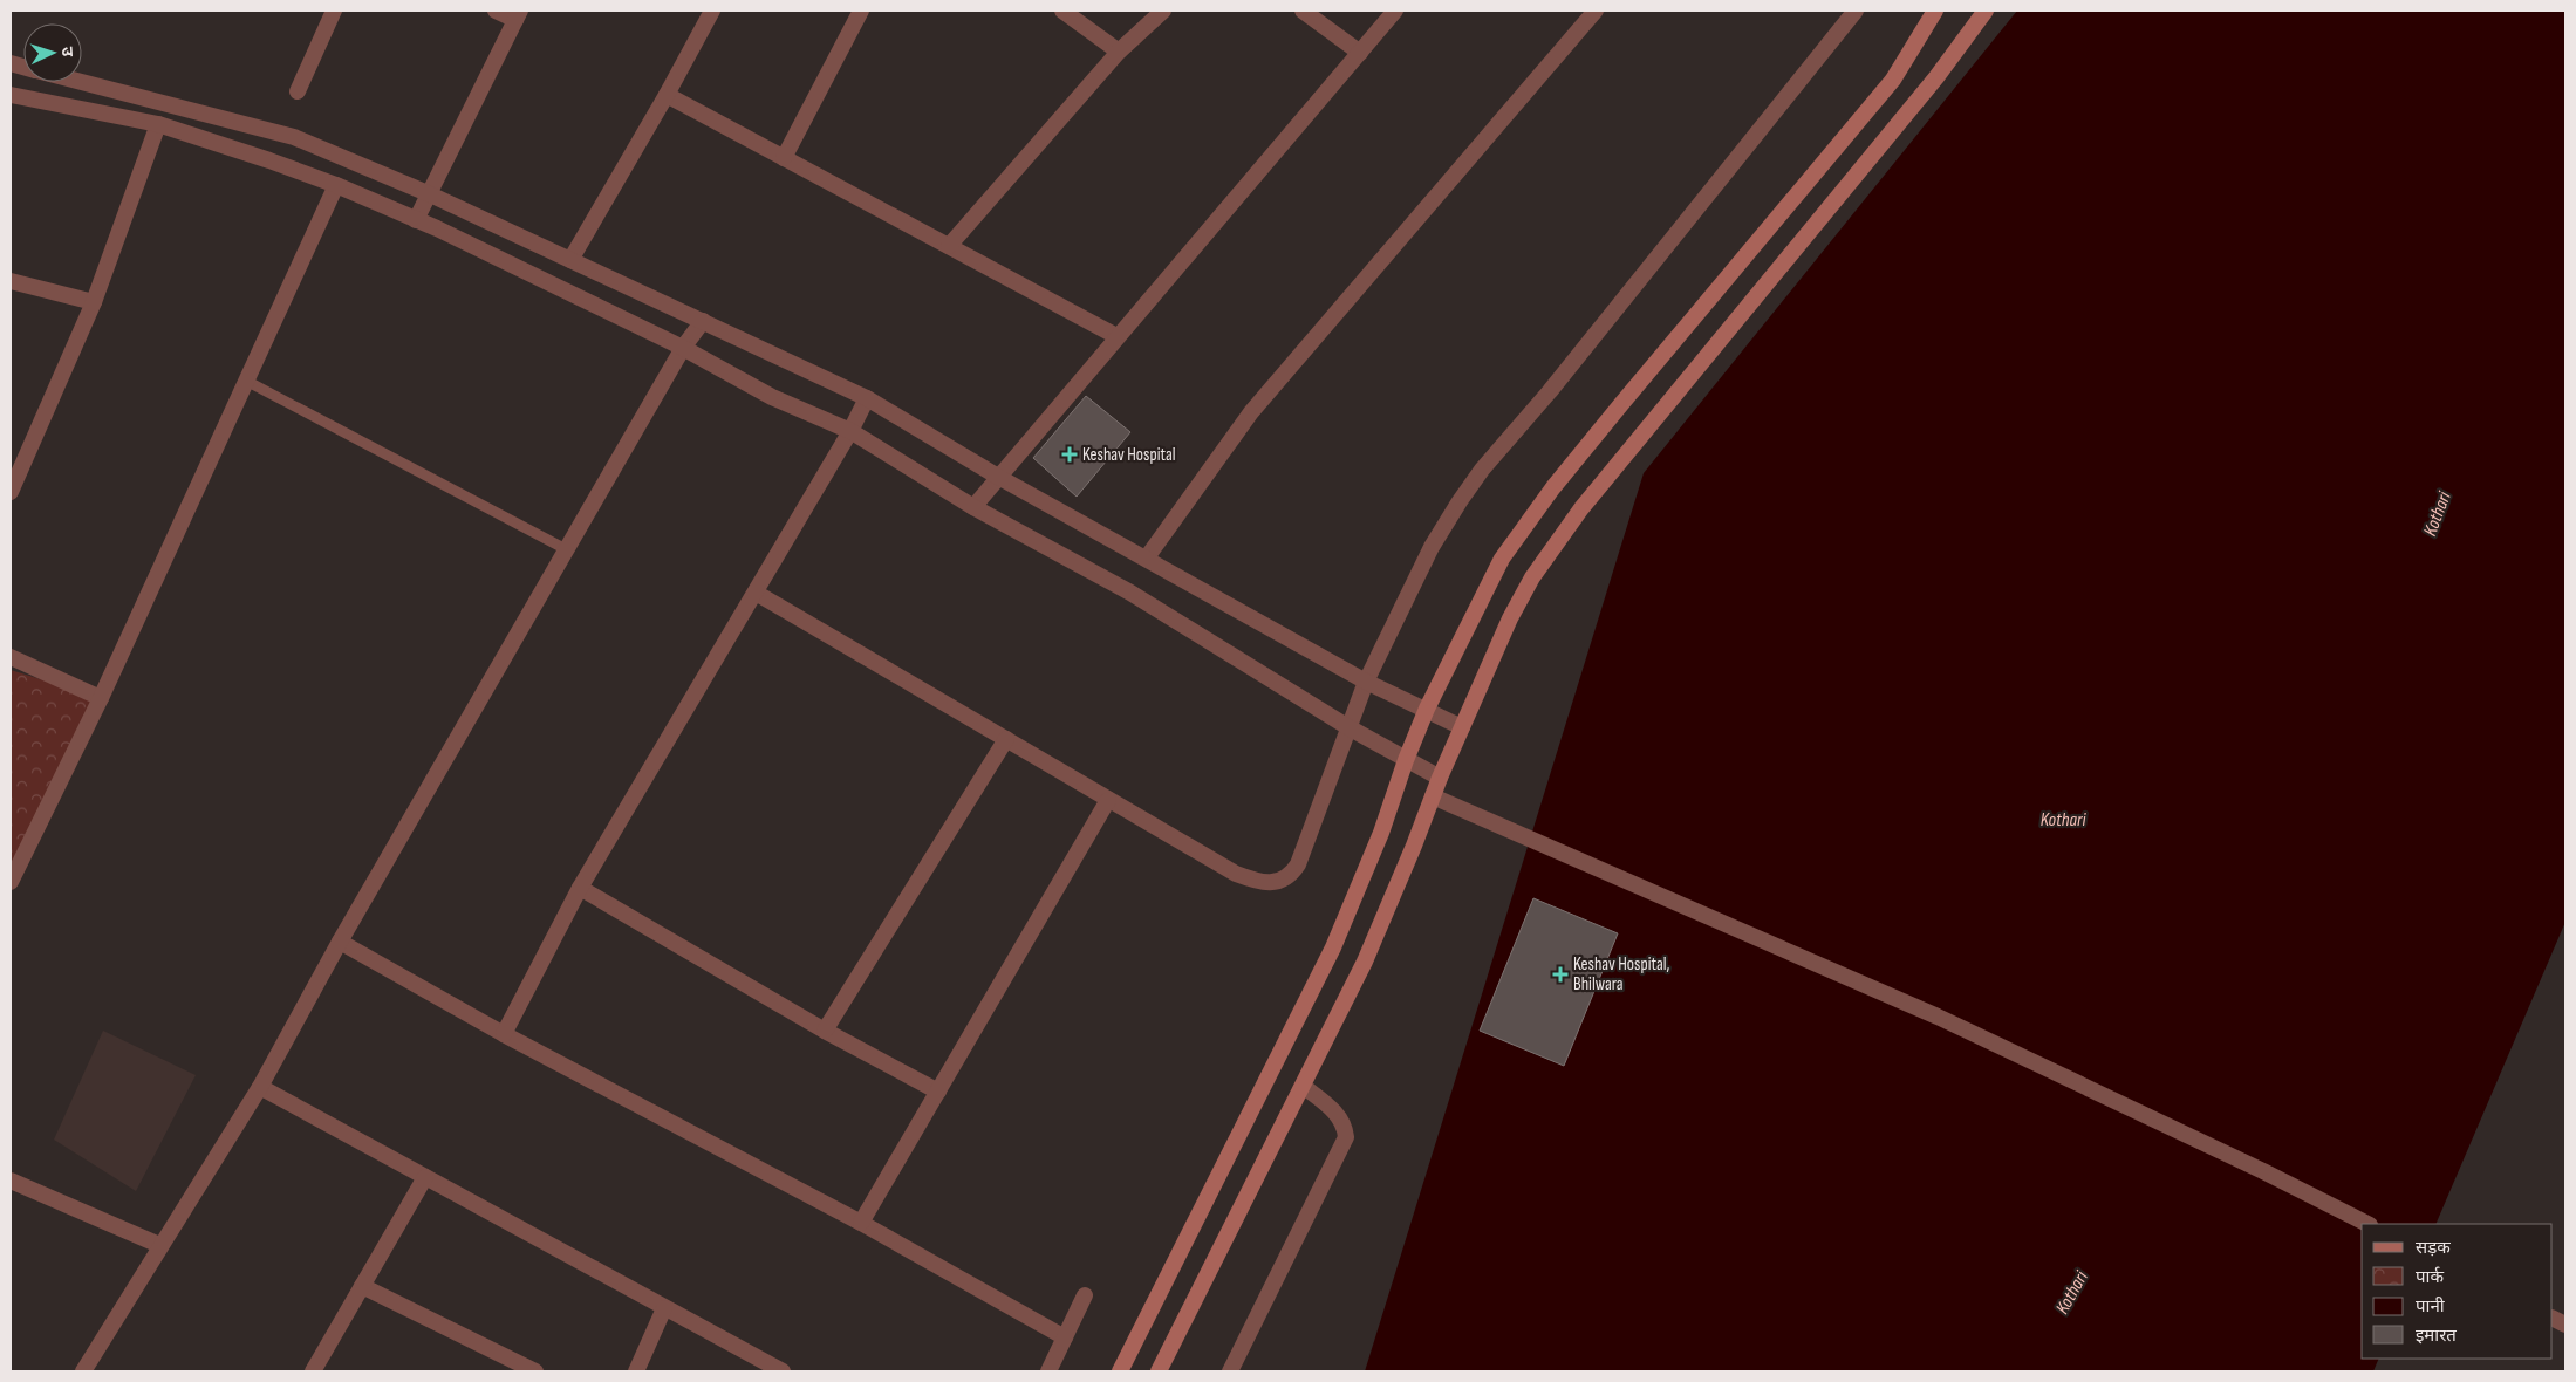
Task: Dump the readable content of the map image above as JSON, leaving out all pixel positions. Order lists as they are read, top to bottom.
{
  "water": ["Kothari"],
  "places": {
    "health": ["Keshav Hospital", "Keshav Hospital, Bhilwara"]
  },
  "legend": [
    "सड़क",
    "पार्क",
    "पानी",
    "इमारत"
  ],
  "north": "right"
}
